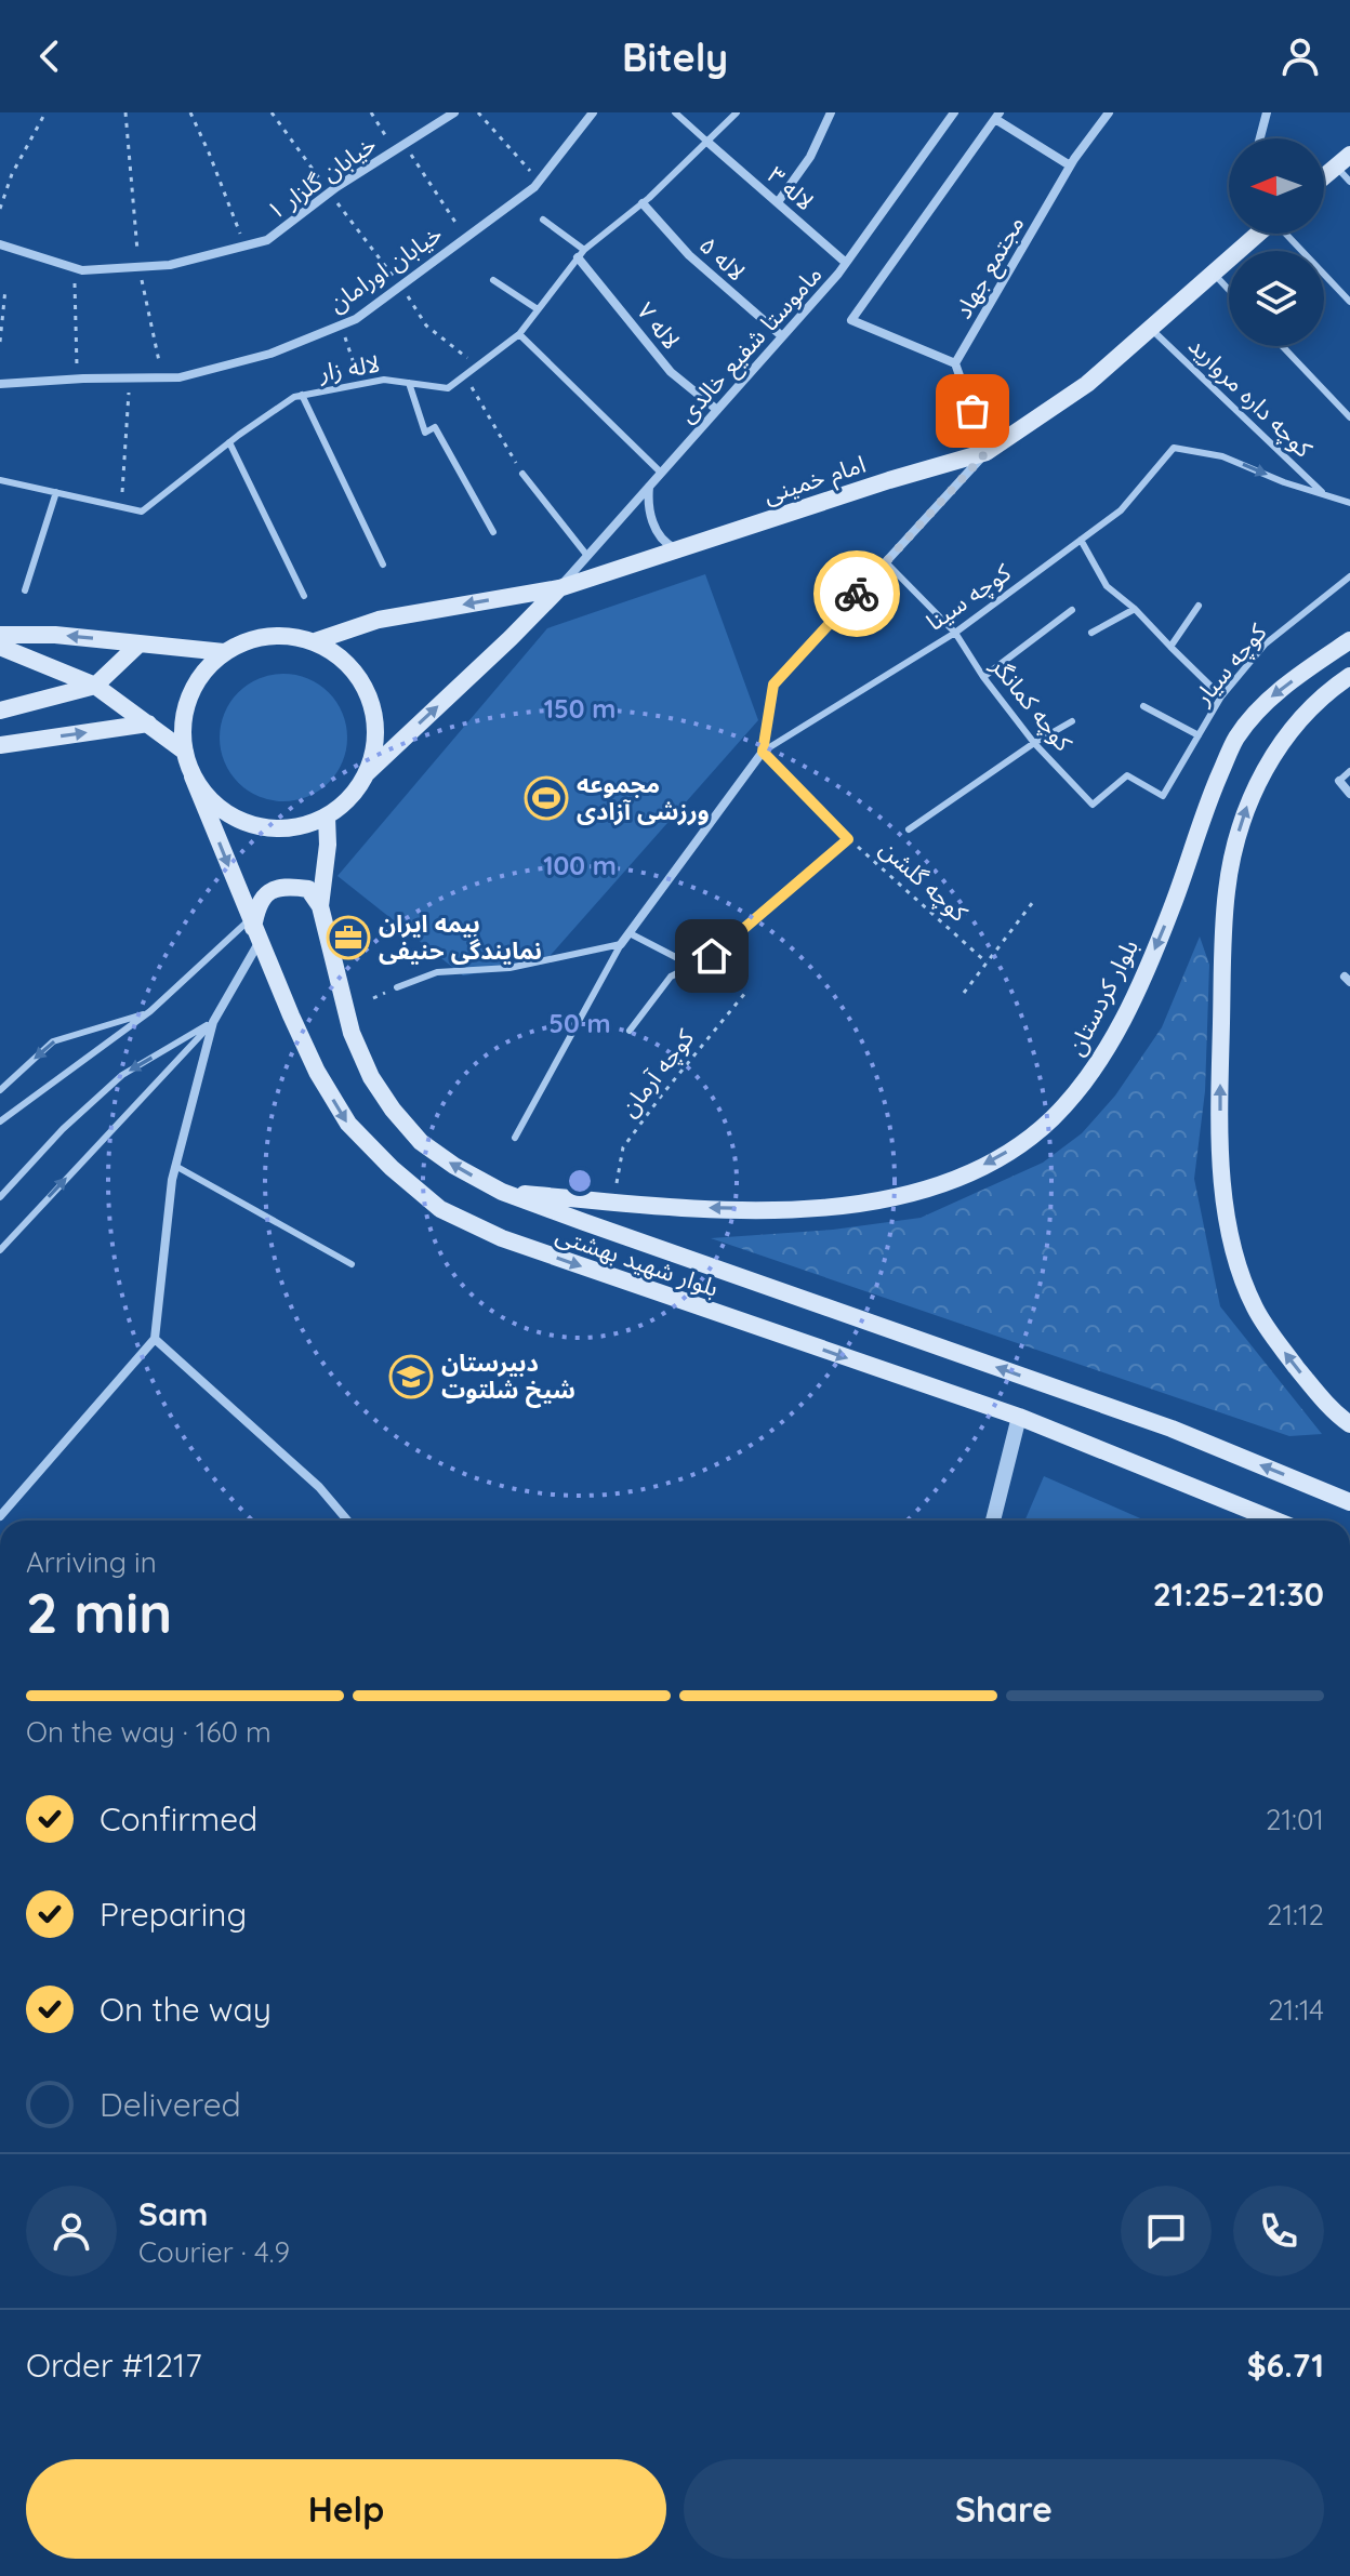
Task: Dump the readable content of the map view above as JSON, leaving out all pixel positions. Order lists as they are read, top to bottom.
{
  "streets": {
    "main road": ["امام خمینی", "بلوار کردستان", "بلوار شهید بهشتی"],
    "street": [
      "خیابان گلزار ۱",
      "لاله ۳",
      "لاله ۵",
      "مجتمع جهاد",
      "خیابان اورامان",
      "لاله ۷",
      "ماموستا شفیع خالدی"
    ],
    "lane": [
      "لاله زار",
      "کوچه داره مروارید",
      "کوچه سینا",
      "کوچه سیار",
      "کوچه کمانگر",
      "کوچه گلشن"
    ],
    "path": ["کوچه آرمان"]
  },
  "crossings": [
    ["لاله ۳", "ماموستا شفیع خالدی"],
    ["لاله ۳", "لاله زار"],
    ["لاله ۵", "ماموستا شفیع خالدی"],
    ["لاله ۵", "لاله زار"],
    ["لاله ۷", "ماموستا شفیع خالدی"],
    ["لاله ۷", "لاله زار"],
    ["ماموستا شفیع خالدی", "امام خمینی"],
    ["کوچه داره مروارید", "امام خمینی"],
    ["کوچه داره مروارید", "کوچه سینا"],
    ["امام خمینی", "بلوار شهید بهشتی"],
    ["کوچه سینا", "کوچه کمانگر"],
    ["کوچه سینا", "کوچه گلشن"],
    ["کوچه سیار", "کوچه کمانگر"],
    ["بلوار کردستان", "بلوار شهید بهشتی"]
  ],
  "one_way": ["کوچه سینا", "بلوار کردستان"],
  "places": {
    "sports": ["مجموعه ورزشی آزادی"],
    "office": ["بیمه ایران نمایندگی حنیفی"],
    "school or university": ["دبیرستان شیخ شلتوت"]
  },
  "north": "left",
  "page": {
    "header": "Bitely",
    "heading": ["2 min", "Arriving in", "21:25–21:30"],
    "panel": [
      "Sam",
      "Courier · 4.9",
      "Order #1217",
      "$6.71"
    ],
    "bar": "On the way · 160 m",
    "list": [
      ["Confirmed", "21:01"],
      ["Preparing", "21:12"],
      ["On the way", "21:14"],
      "Delivered"
    ],
    "buttons": ["Help", "Share"]
  },
  "rings": ["150 m", "100 m", "50 m"]
}
